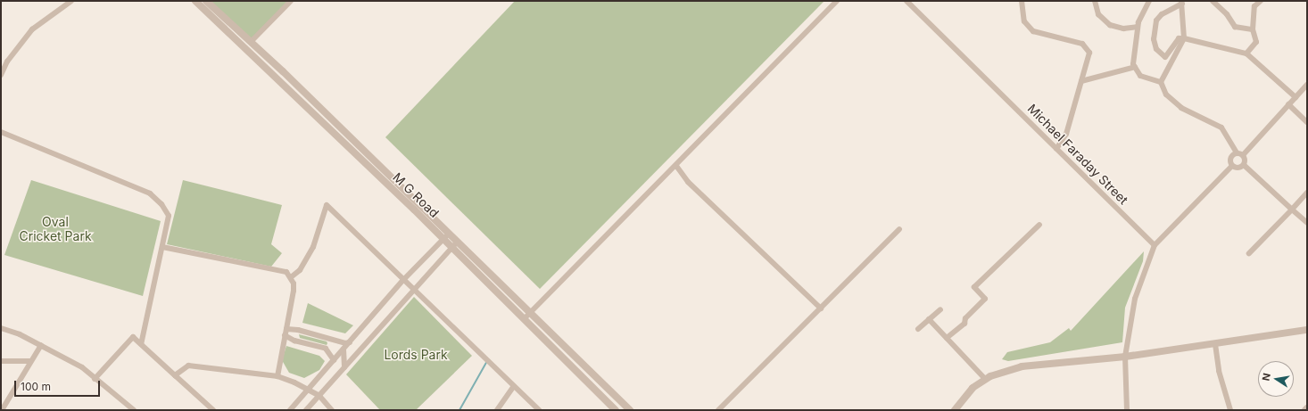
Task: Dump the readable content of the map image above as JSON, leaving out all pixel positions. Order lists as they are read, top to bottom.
{
  "streets": {
    "street": ["Michael Faraday Street", "M G Road"]
  },
  "parks": ["Oval Cricket Park", "Lords Park"],
  "scale_bar": "100 m",
  "north": "left"
}
